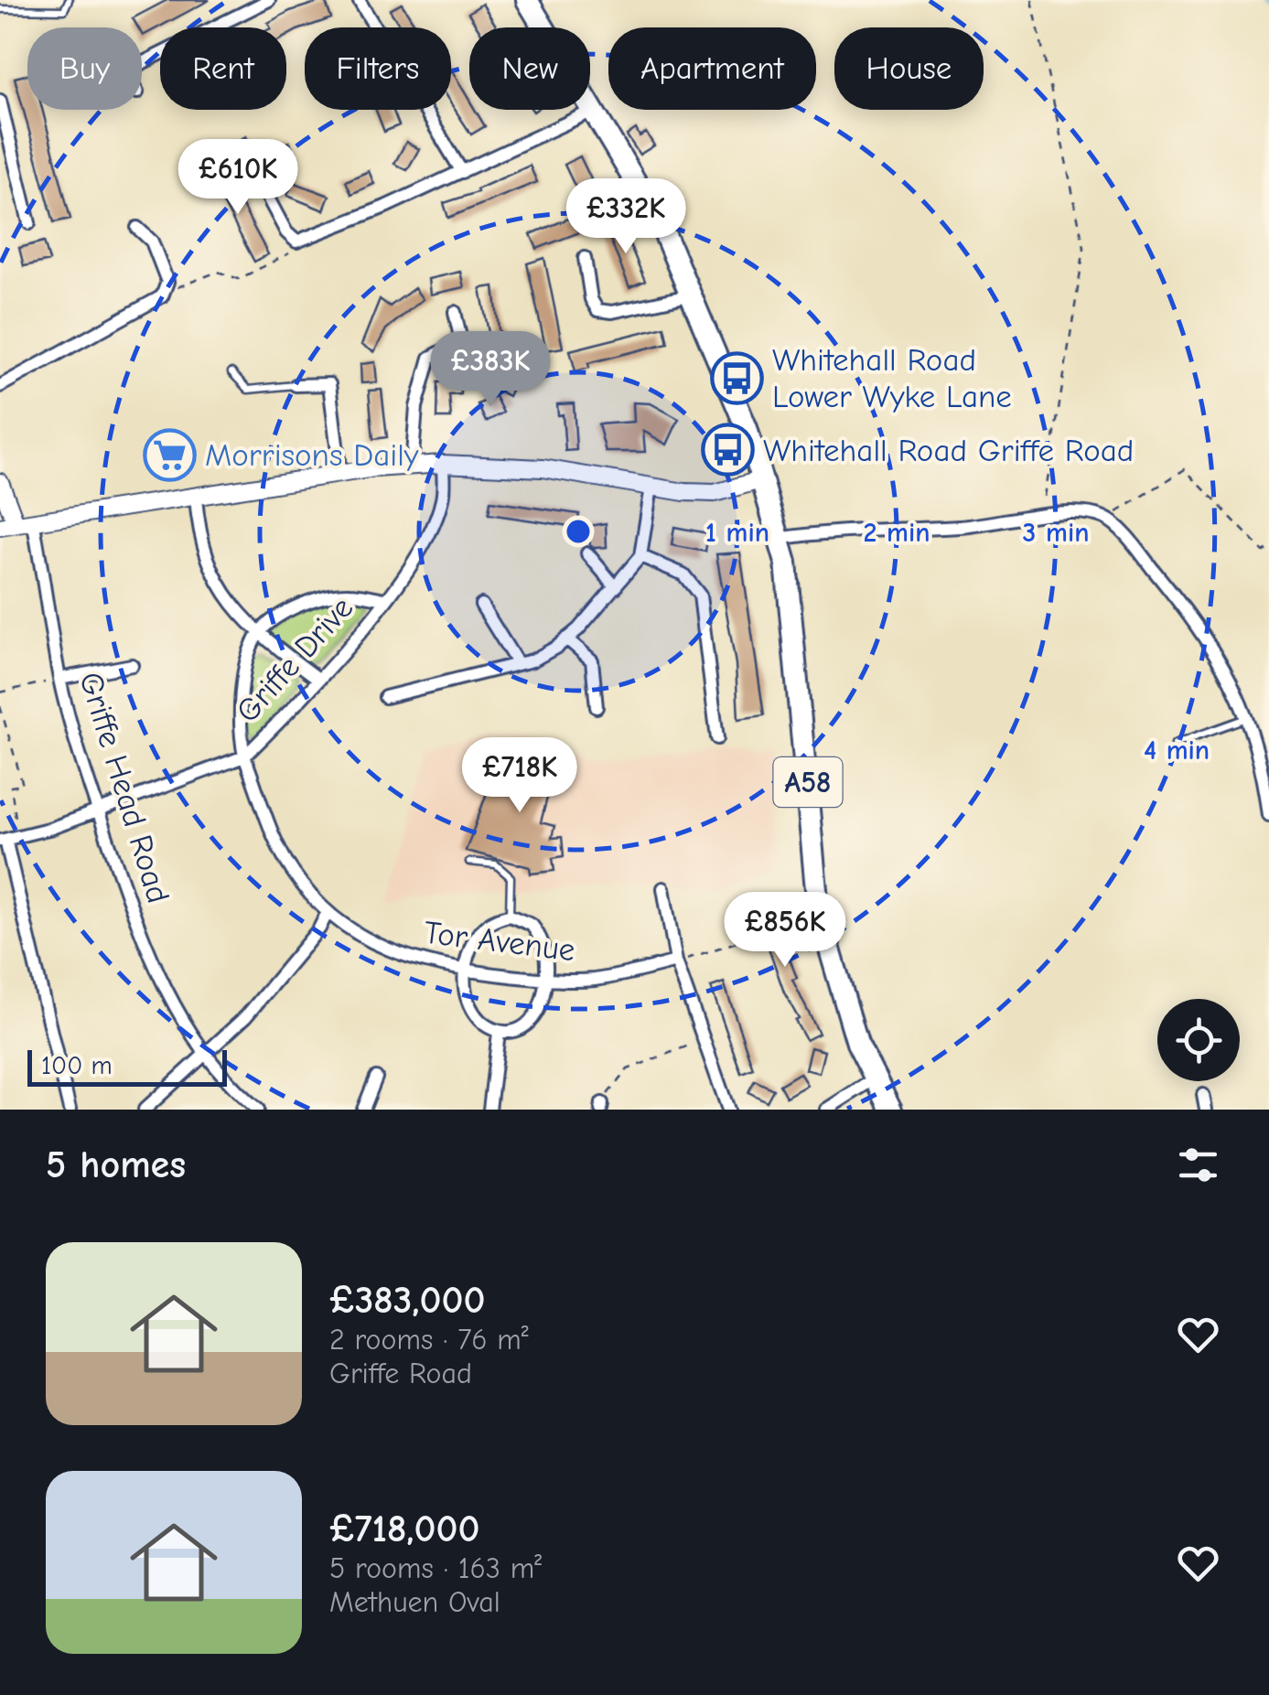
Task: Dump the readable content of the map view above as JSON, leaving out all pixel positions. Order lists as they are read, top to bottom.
{
  "streets": {
    "highway": ["A58"],
    "street": ["Griffe Drive", "Griffe Head Road", "Tor Avenue"]
  },
  "crossings": [
    ["Griffe Drive", "Tor Avenue"]
  ],
  "places": {
    "bus stop": ["Whitehall Road Lower Wyke Lane", "Whitehall Road Griffe Road"],
    "supermarket": ["Morrisons Daily"]
  },
  "scale_bar": "100 m",
  "page": {
    "chip": [
      "Buy",
      "Rent",
      "Filters",
      "New",
      "Apartment",
      "House"
    ],
    "price": [
      "£610K",
      "£332K",
      "£383K",
      "£718K",
      "£856K"
    ],
    "scale": "100 m",
    "heading": "5 homes",
    "list": [
      {
        "name": "£383,000",
        "note": "2 rooms · 76 m² · Griffe Road"
      },
      {
        "name": "£718,000",
        "note": "5 rooms · 163 m² · Methuen Oval"
      }
    ]
  },
  "rings": [
    "1 min",
    "2 min",
    "3 min",
    "4 min"
  ]
}
